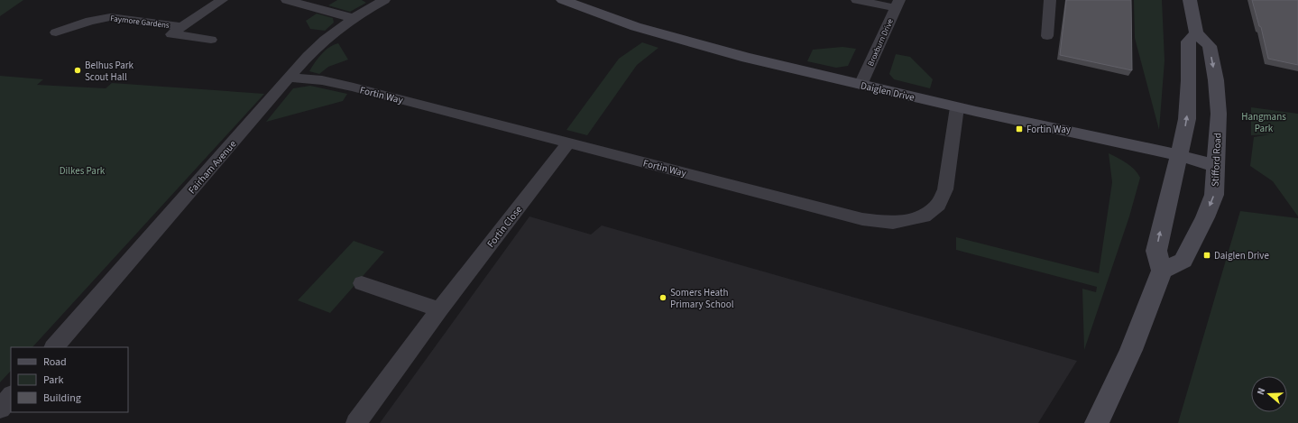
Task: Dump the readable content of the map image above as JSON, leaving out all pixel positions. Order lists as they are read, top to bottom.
{
  "streets": {
    "main road": ["Daiglen Drive", "Stifford Road"],
    "street": [
      "Faymore Gardens",
      "Broxburn Drive",
      "Fortin Way",
      "Fairham Avenue",
      "Fortin Close"
    ]
  },
  "crossings": [
    ["Broxburn Drive", "Daiglen Drive"],
    ["Daiglen Drive", "Fortin Way"],
    ["Daiglen Drive", "Stifford Road"],
    ["Fortin Way", "Fairham Avenue"],
    ["Fortin Way", "Fortin Close"]
  ],
  "parks": ["Hangmans Park", "Dilkes Park"],
  "places": {
    "other": ["Belhus Park Scout Hall", "Somers Heath Primary School"],
    "transit": ["Fortin Way", "Daiglen Drive"]
  },
  "legend": ["Road", "Park", "Building"],
  "north": "left"
}
